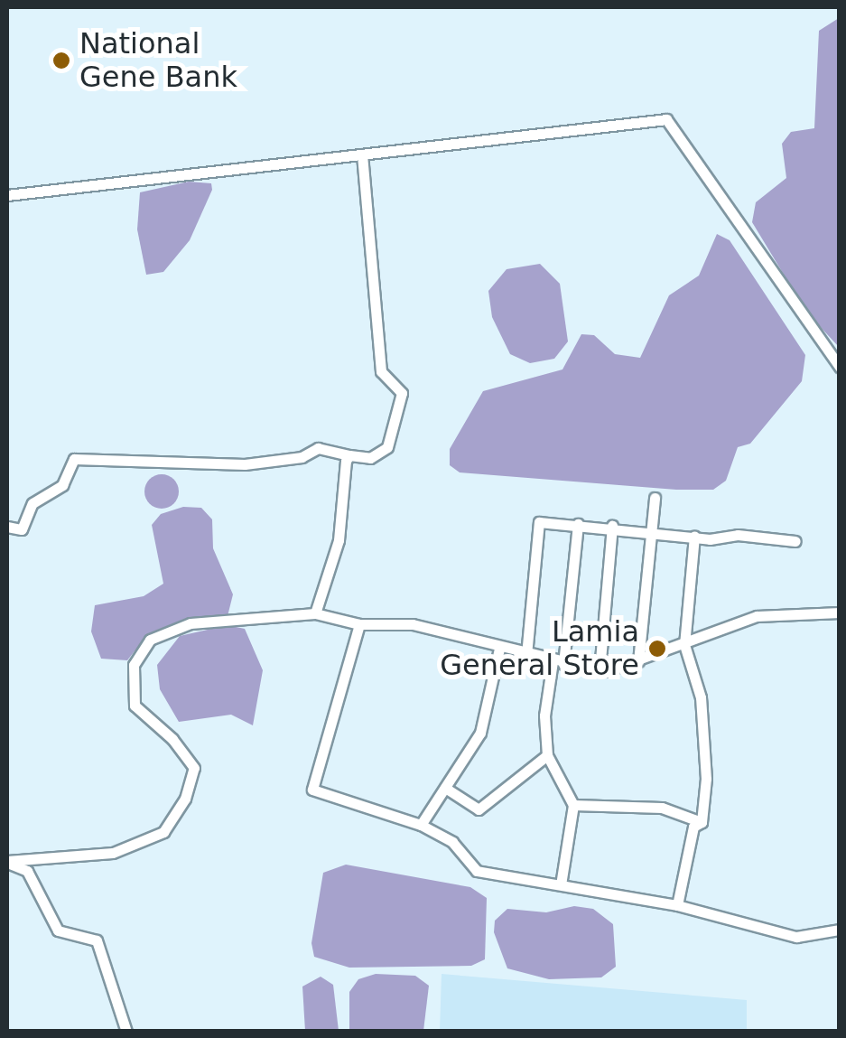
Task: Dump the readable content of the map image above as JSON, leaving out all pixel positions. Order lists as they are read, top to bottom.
{
  "places": ["National Gene Bank", "Lamia General Store"]
}
